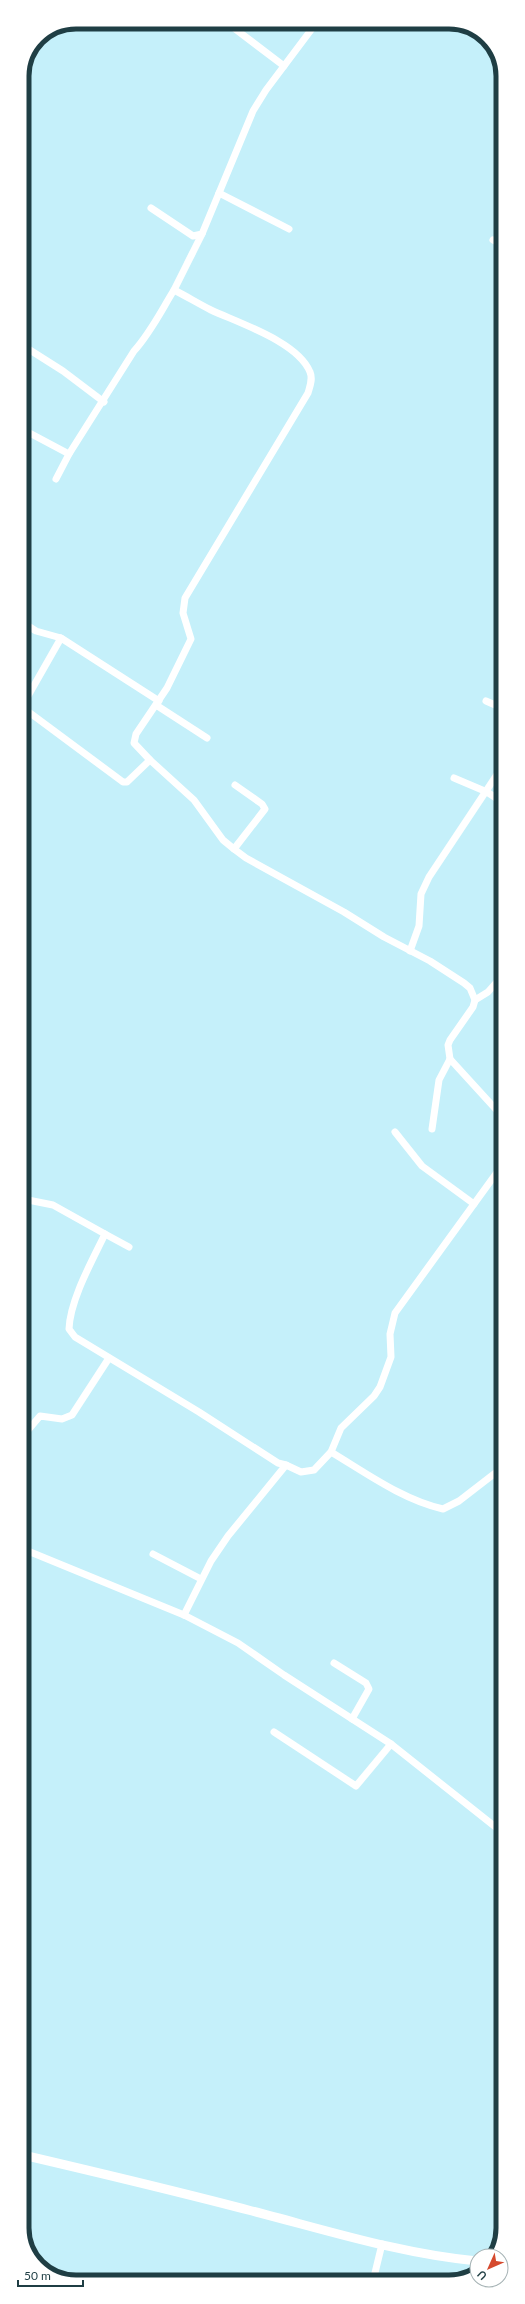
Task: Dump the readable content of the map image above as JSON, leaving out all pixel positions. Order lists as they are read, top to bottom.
{
  "scale_bar": "50 m",
  "north": "bottom left"
}
